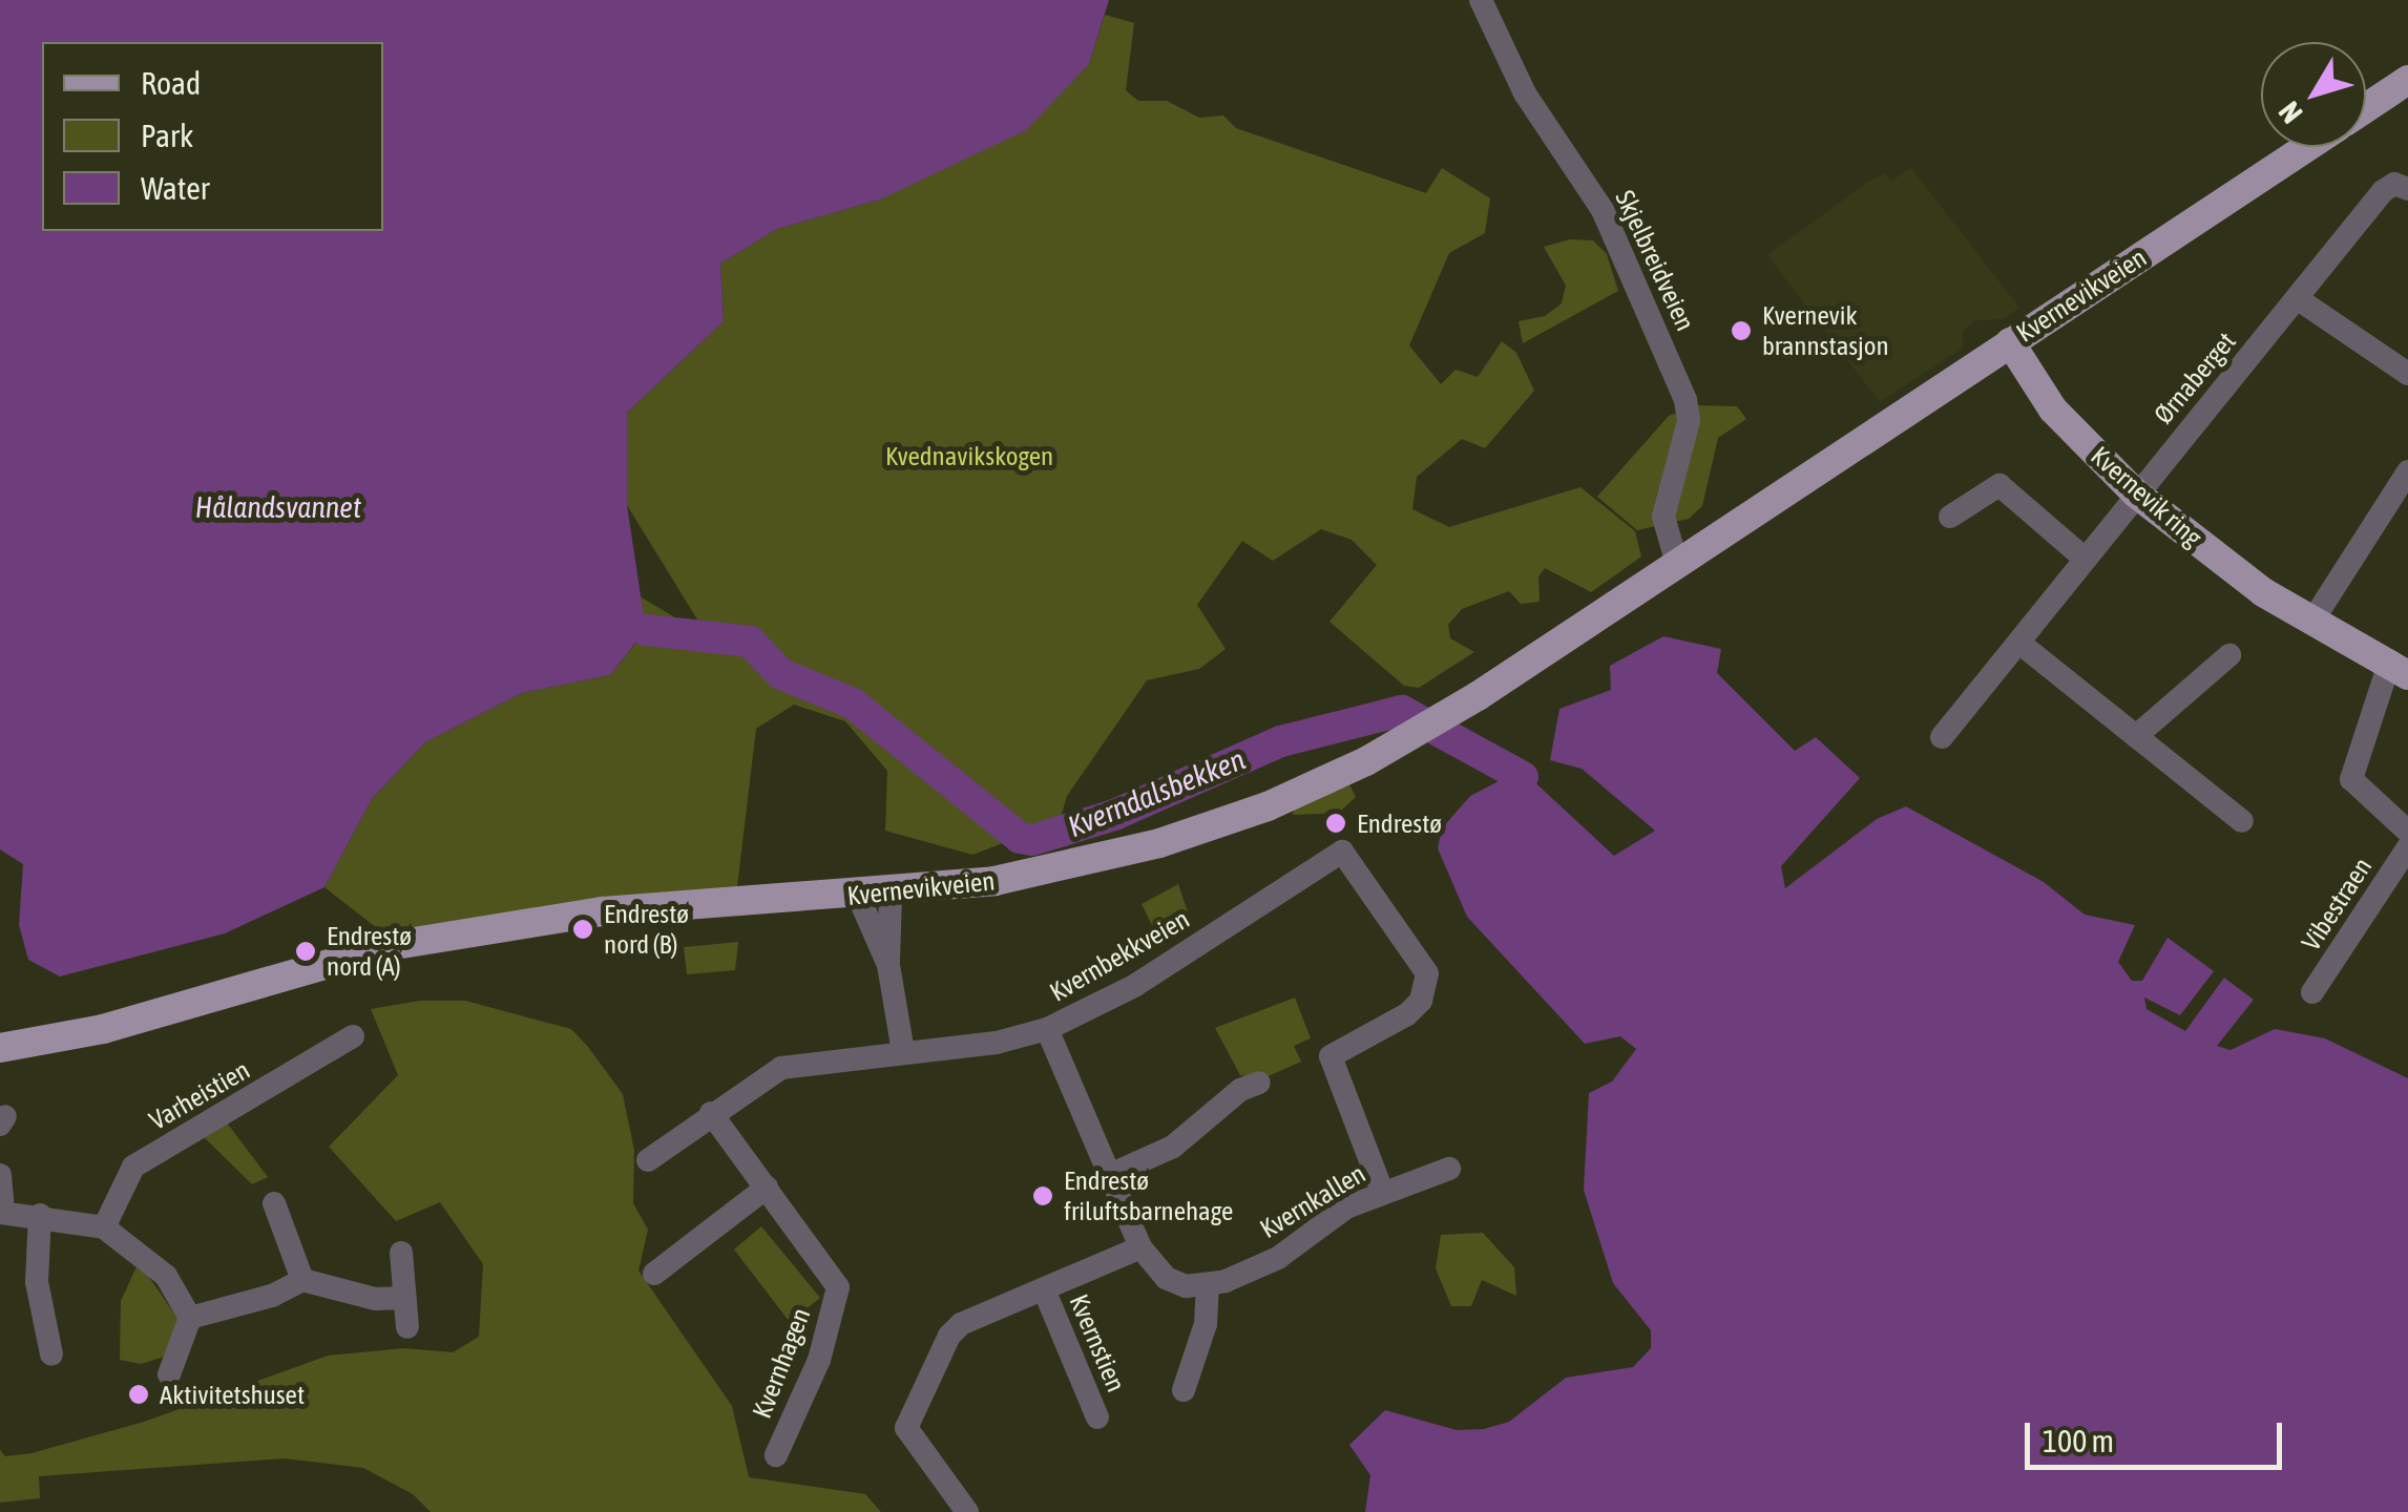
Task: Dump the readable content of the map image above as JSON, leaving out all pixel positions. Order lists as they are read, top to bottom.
{
  "streets": {
    "main road": ["Kvernevikveien", "Kvernevik ring"],
    "street": [
      "Skjelbreidveien",
      "Ørnaberget",
      "Vibestraen",
      "Kvernbekkveien",
      "Varheistien",
      "Kvernkallen",
      "Kvernstien",
      "Kvernhagen"
    ]
  },
  "crossings": [
    ["Skjelbreidveien", "Kvernevikveien"],
    ["Kvernevikveien", "Kvernevik ring"],
    ["Ørnaberget", "Kvernevik ring"],
    ["Kvernbekkveien", "Kvernkallen"],
    ["Kvernbekkveien", "Kvernhagen"]
  ],
  "water": ["Hålandsvannet", "Kverndalsbekken"],
  "parks": ["Kvednavikskogen"],
  "places": [
    "Kvernevik brannstasjon",
    "Endrestø",
    "Endrestø nord (B)",
    "Endrestø nord (A)",
    "Endrestø friluftsbarnehage",
    "Aktivitetshuset"
  ],
  "legend": ["Road", "Park", "Water"],
  "scale_bar": "100 m",
  "north": "bottom left"
}
